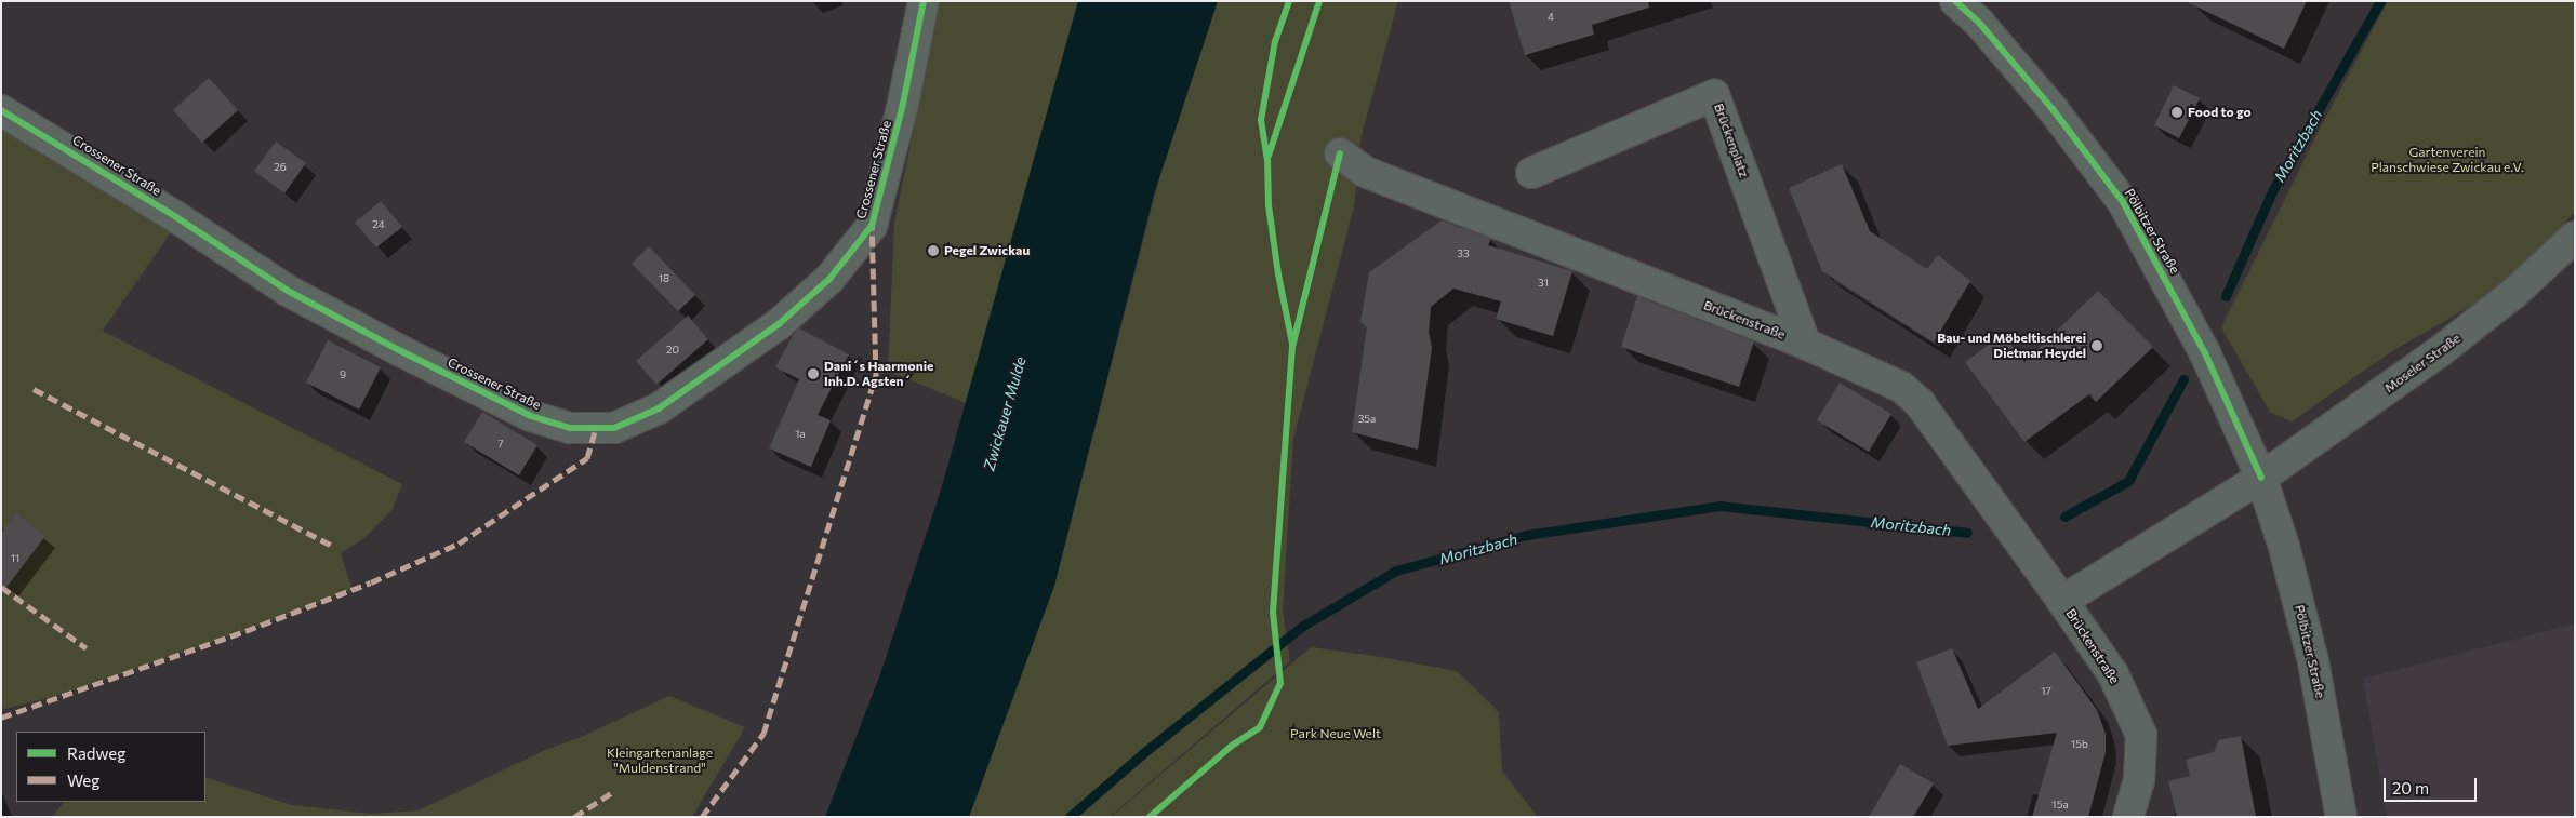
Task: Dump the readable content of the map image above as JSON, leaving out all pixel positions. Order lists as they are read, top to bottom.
{
  "streets": {
    "street": [
      "Brückenplatz",
      "Crossener Straße",
      "Pölbitzer Straße",
      "Brückenstraße",
      "Moseler Straße"
    ]
  },
  "crossings": [
    ["Brückenplatz", "Brückenstraße"],
    ["Pölbitzer Straße", "Brückenstraße"],
    ["Pölbitzer Straße", "Moseler Straße"],
    ["Brückenstraße", "Moseler Straße"]
  ],
  "water": ["Moritzbach", "Zwickauer Mulde"],
  "parks": ["Gartenverein Planschwiese Zwickau e.V.", "Park Neue Welt", "Kleingartenanlage \"Muldenstrand\""],
  "places": [
    "Food to go",
    "Pegel Zwickau",
    "Bau- und Möbeltischlerei Dietmar Heydel",
    "Dani´s Haarmonie Inh.D. Agsten´"
  ],
  "house_numbers": [
    "4",
    "26",
    "24",
    "33",
    "18",
    "31",
    "20",
    "9",
    "35a",
    "1a",
    "7",
    "11",
    "17",
    "15b",
    "15a"
  ],
  "legend": ["Radweg", "Weg"],
  "scale_bar": "20 m"
}
